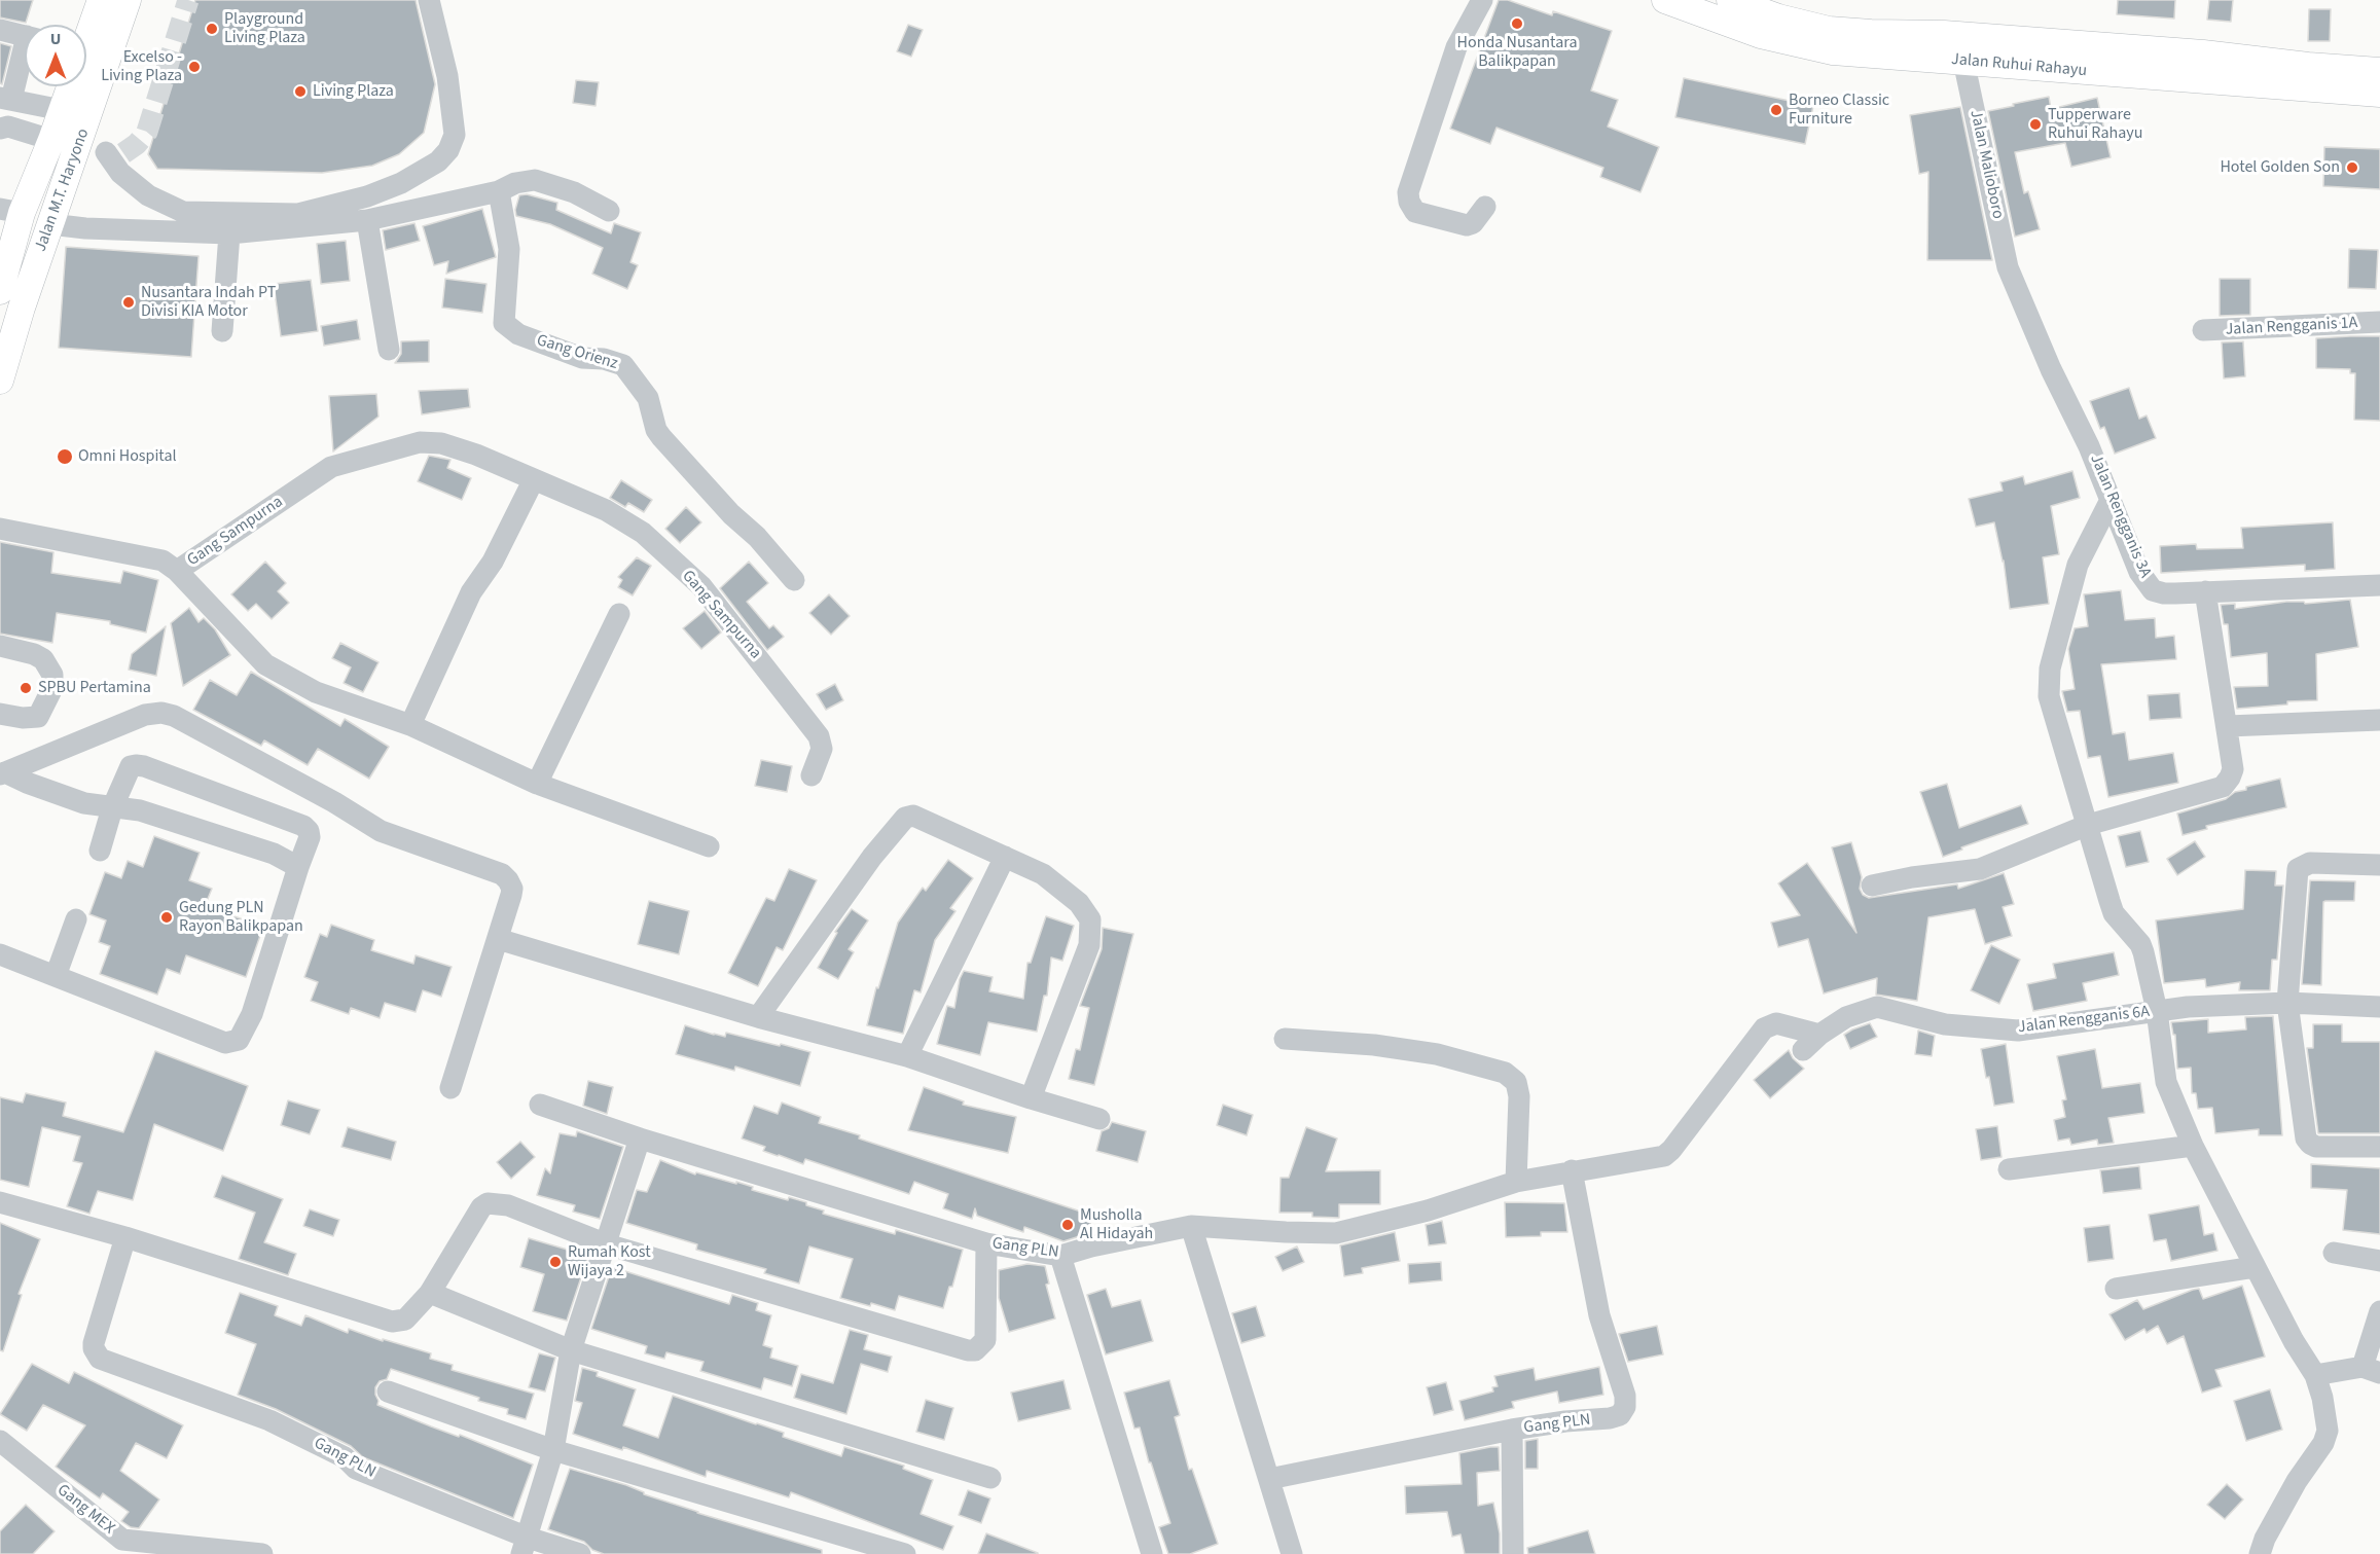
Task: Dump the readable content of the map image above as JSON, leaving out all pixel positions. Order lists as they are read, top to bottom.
{
  "streets": {
    "main road": ["Jalan Ruhui Rahayu", "Jalan M.T. Haryono"],
    "street": [
      "Jalan Malioboro",
      "Jalan Rengganis 1A",
      "Gang Orienz",
      "Jalan Rengganis 3A",
      "Gang Sampurna",
      "Jalan Rengganis 6A",
      "Gang PLN",
      "Gang MEX"
    ]
  },
  "crossings": [
    ["Jalan Ruhui Rahayu", "Jalan Malioboro"],
    ["Jalan Malioboro", "Jalan Rengganis 3A"],
    ["Jalan Rengganis 6A", "Gang PLN"]
  ],
  "places": [
    "Honda Nusantara Balikpapan",
    "Playground Living Plaza",
    "Excelso - Living Plaza",
    "Living Plaza",
    "Borneo Classic Furniture",
    "Tupperware Ruhui Rahayu",
    "Hotel Golden Son",
    "Nusantara Indah PT Divisi KIA Motor",
    "Omni Hospital",
    "SPBU Pertamina",
    "Gedung PLN Rayon Balikpapan",
    "Musholla Al Hidayah",
    "Rumah Kost Wijaya 2"
  ],
  "north": "top"
}
